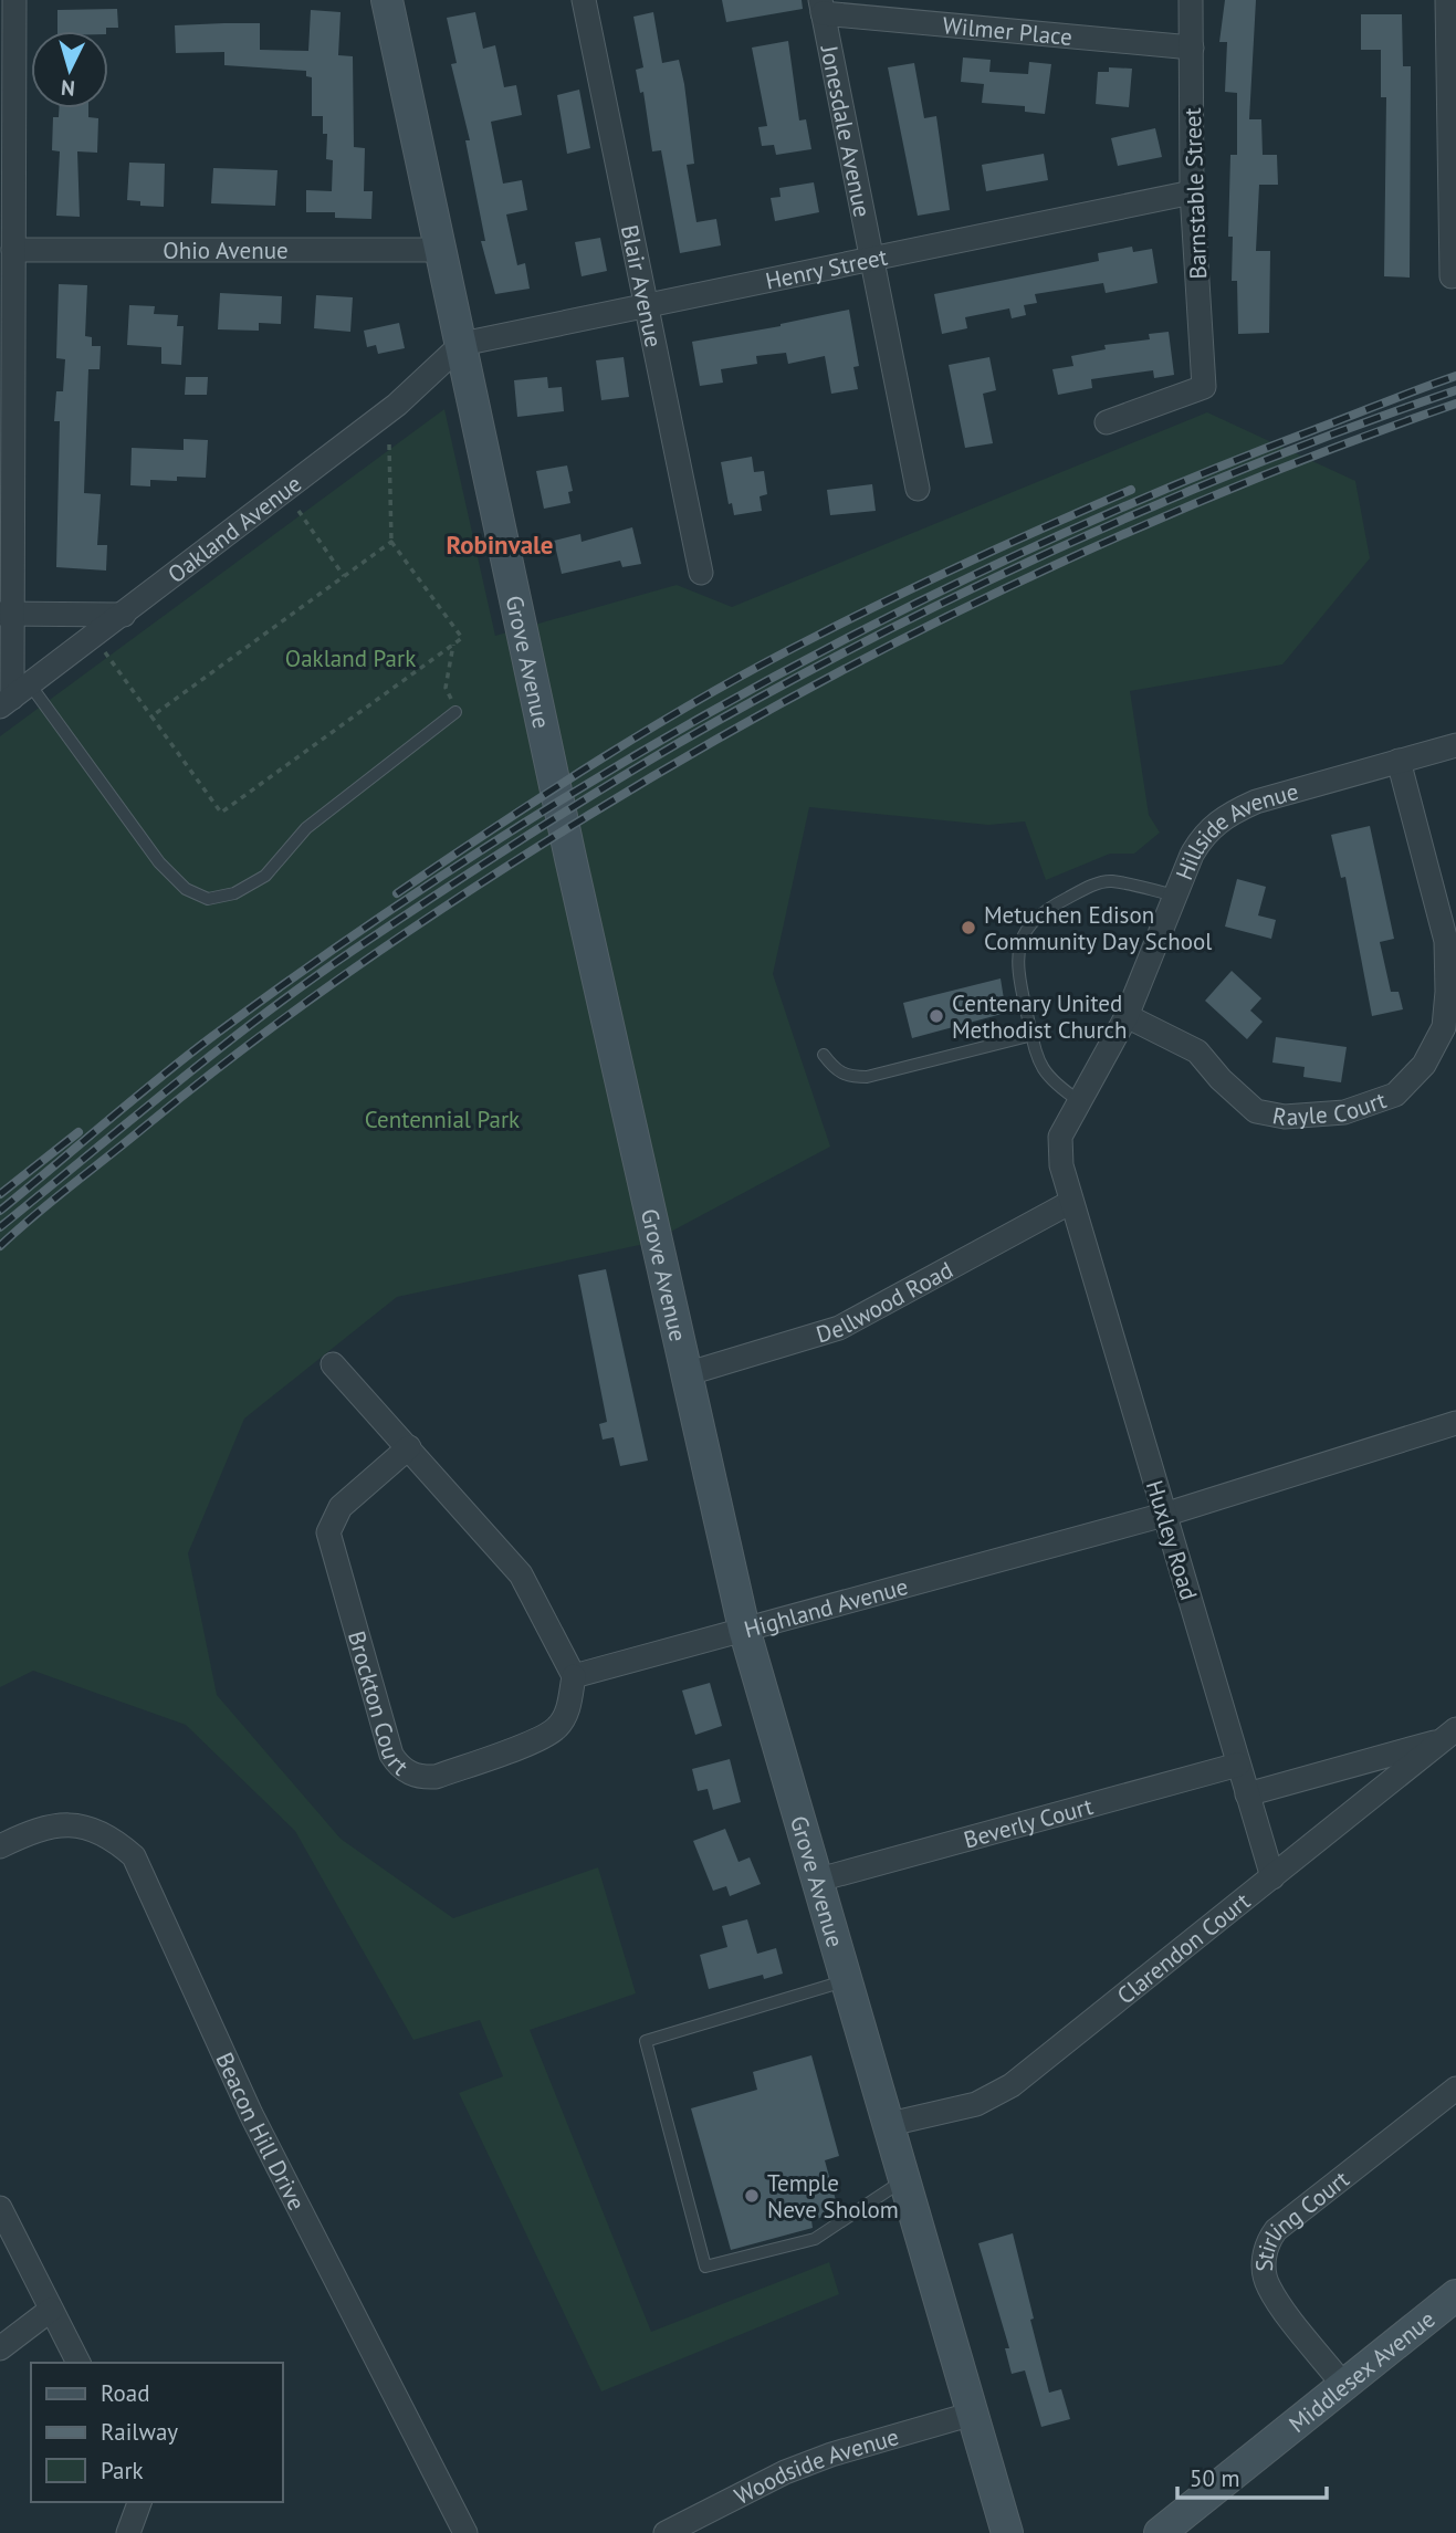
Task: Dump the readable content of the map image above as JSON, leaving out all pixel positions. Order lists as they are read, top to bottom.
{
  "streets": {
    "street": [
      "Wilmer Place",
      "Jonesdale Avenue",
      "Barnstable Street",
      "Ohio Avenue",
      "Henry Street",
      "Blair Avenue",
      "Oakland Avenue",
      "Grove Avenue",
      "Hillside Avenue",
      "Rayle Court",
      "Dellwood Road",
      "Huxley Road",
      "Highland Avenue",
      "Brockton Court",
      "Beverly Court",
      "Clarendon Court",
      "Beacon Hill Drive",
      "Stirling Court",
      "Middlesex Avenue",
      "Woodside Avenue"
    ]
  },
  "crossings": [
    ["Wilmer Place", "Jonesdale Avenue"],
    ["Wilmer Place", "Barnstable Street"],
    ["Jonesdale Avenue", "Henry Street"],
    ["Barnstable Street", "Henry Street"],
    ["Ohio Avenue", "Grove Avenue"],
    ["Henry Street", "Blair Avenue"],
    ["Henry Street", "Oakland Avenue"],
    ["Henry Street", "Grove Avenue"],
    ["Oakland Avenue", "Grove Avenue"],
    ["Grove Avenue", "Dellwood Road"],
    ["Grove Avenue", "Highland Avenue"],
    ["Grove Avenue", "Beverly Court"],
    ["Grove Avenue", "Clarendon Court"],
    ["Grove Avenue", "Woodside Avenue"],
    ["Hillside Avenue", "Rayle Court"],
    ["Hillside Avenue", "Dellwood Road"],
    ["Hillside Avenue", "Huxley Road"],
    ["Dellwood Road", "Huxley Road"],
    ["Huxley Road", "Highland Avenue"],
    ["Huxley Road", "Beverly Court"],
    ["Huxley Road", "Clarendon Court"],
    ["Highland Avenue", "Brockton Court"],
    ["Stirling Court", "Middlesex Avenue"]
  ],
  "districts": ["Robinvale"],
  "parks": ["Oakland Park", "Centennial Park"],
  "places": ["Metuchen Edison Community Day School", "Centenary United Methodist Church", "Temple Neve Sholom"],
  "legend": ["Road", "Railway", "Park"],
  "scale_bar": "50 m",
  "north": "bottom"
}
